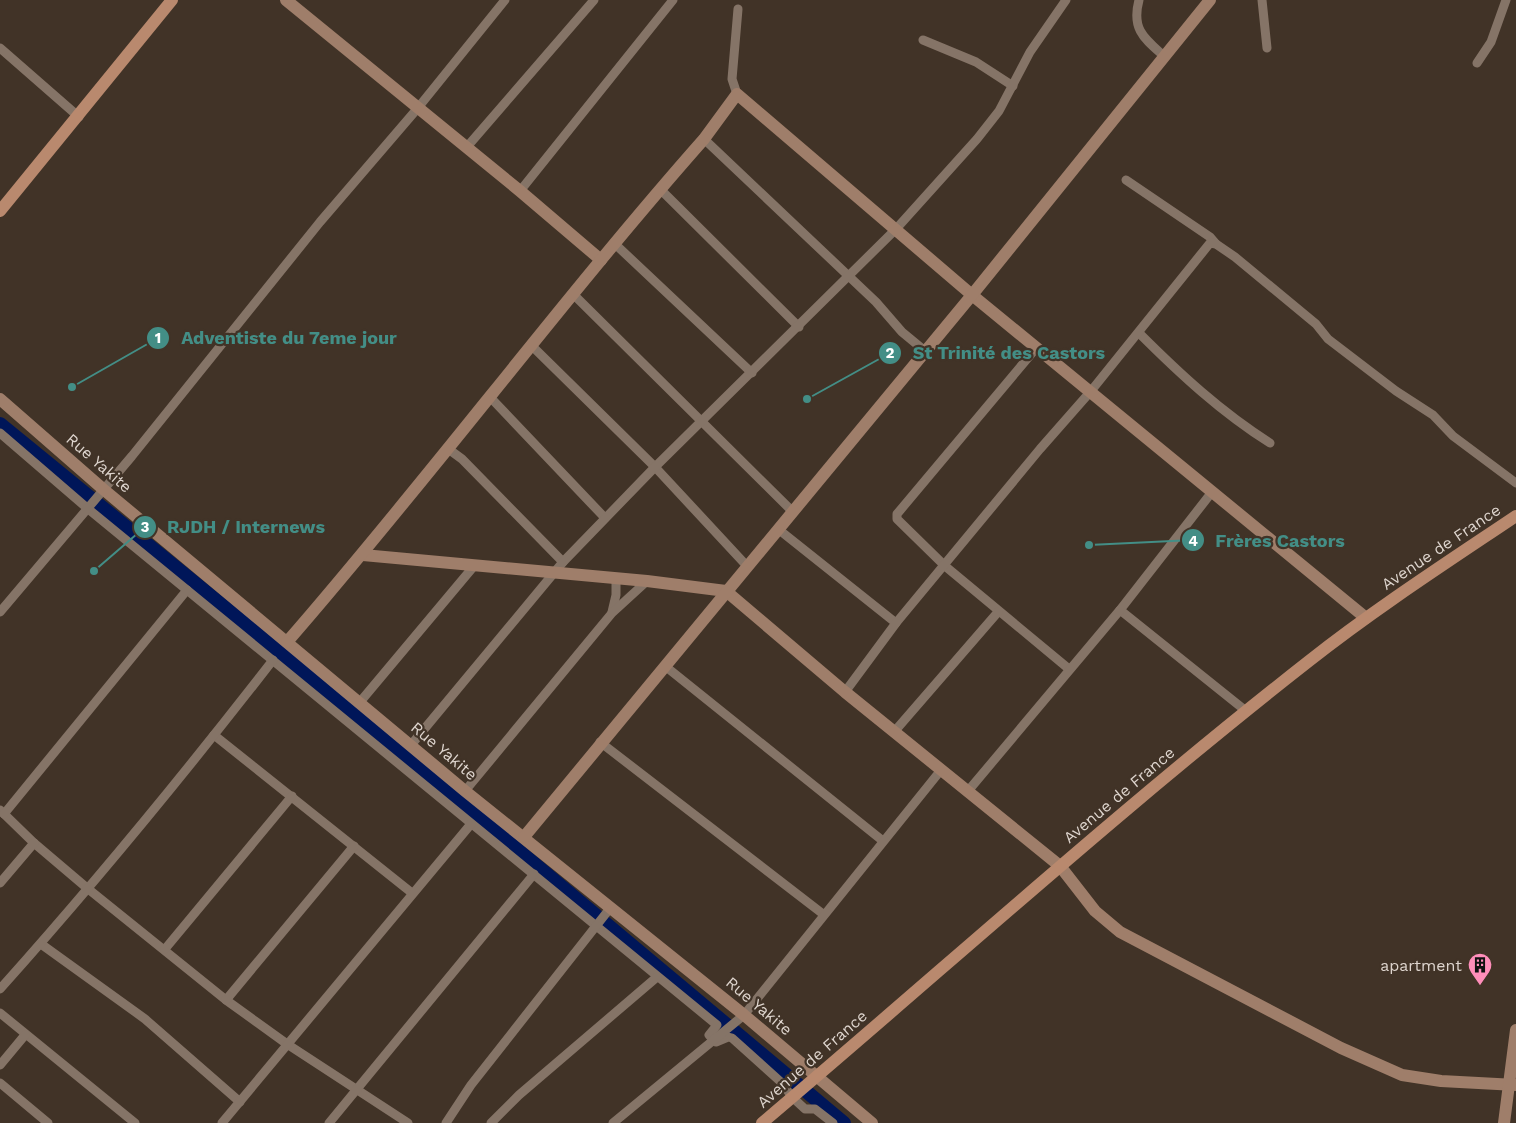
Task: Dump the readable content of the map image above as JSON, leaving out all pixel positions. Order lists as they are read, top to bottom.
{
  "streets": {
    "main road": ["Avenue de France"],
    "street": ["Rue Yakite"]
  },
  "crossings": [
    ["Rue Yakite", "Avenue de France"]
  ],
  "places": {
    "other": [
      "Adventiste du 7eme jour",
      "St Trinité des Castors",
      "Frères Castors",
      "RJDH / Internews"
    ],
    "building": ["apartment"]
  }
}
